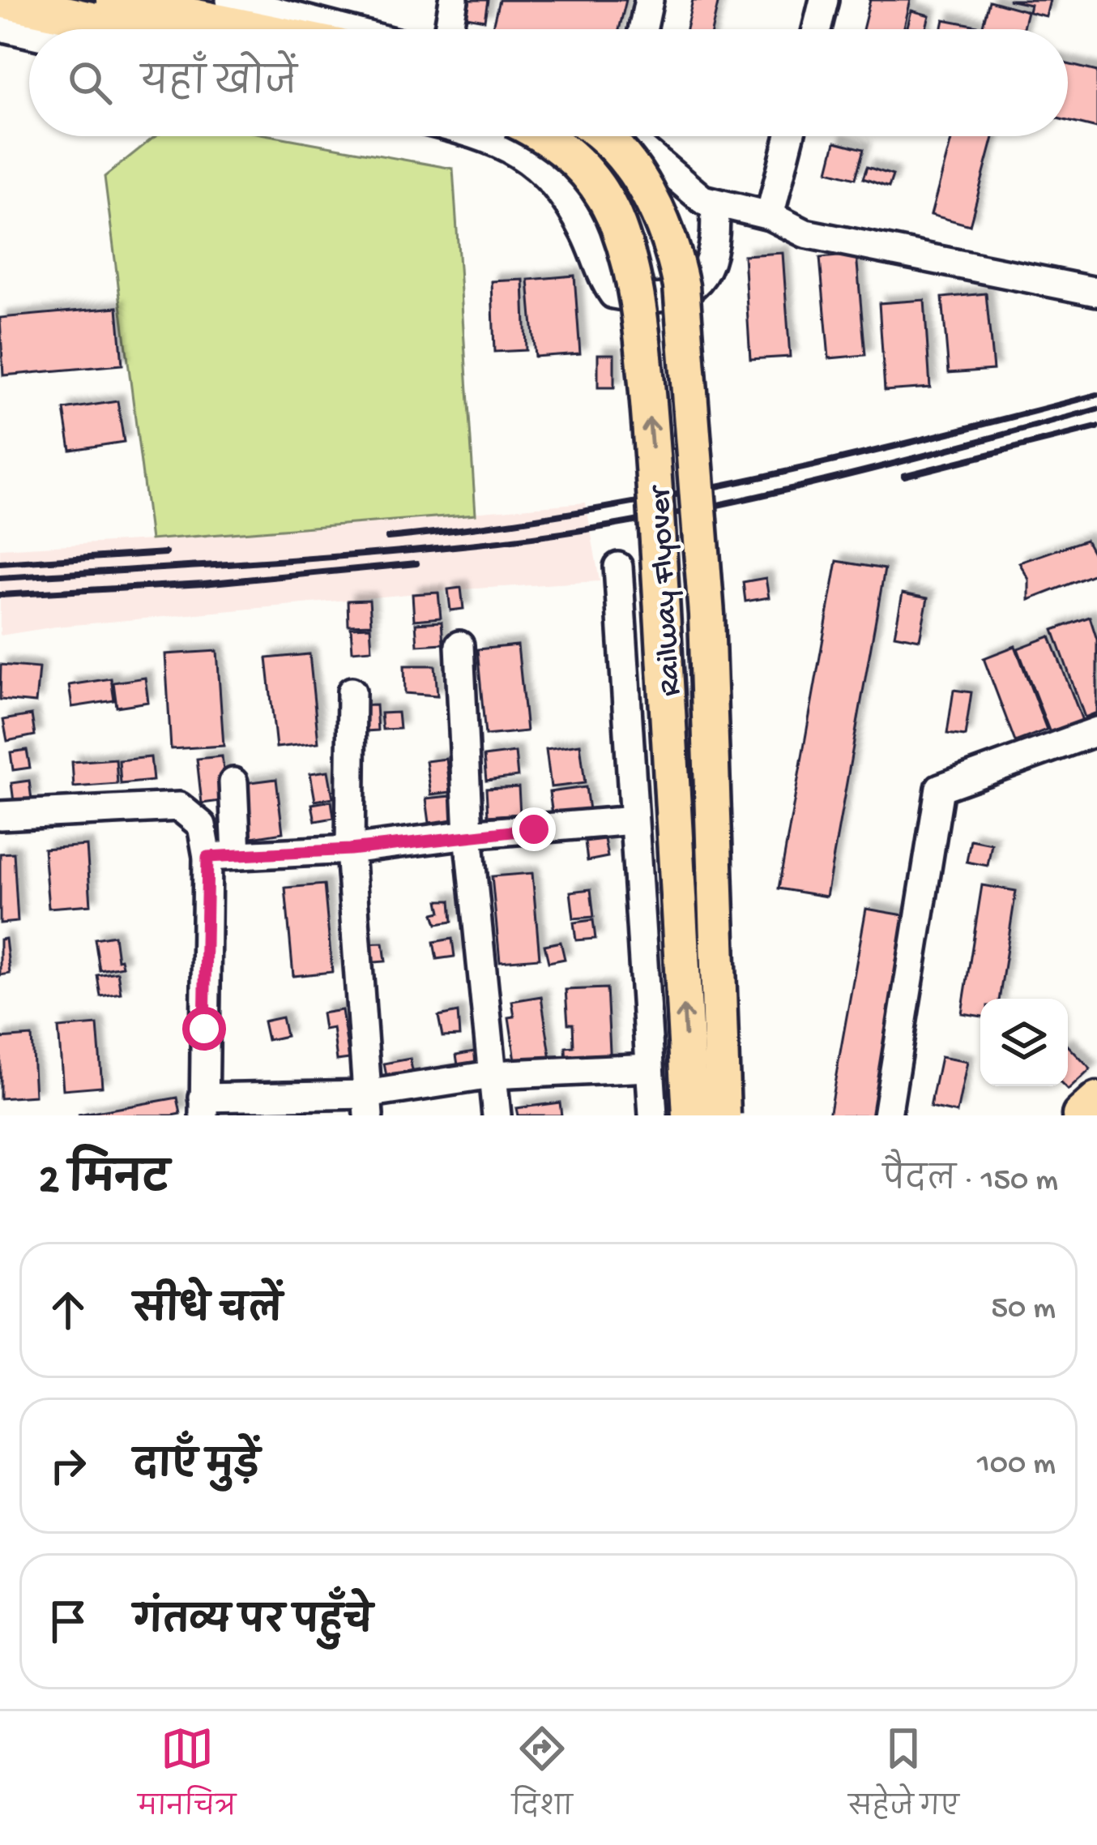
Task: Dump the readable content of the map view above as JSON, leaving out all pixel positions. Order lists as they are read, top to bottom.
{
  "streets": {
    "main road": ["Railway Flyover"]
  },
  "page": {
    "search": "यहाँ खोजें",
    "heading": ["2 मिनट", "पैदल · 150 m"],
    "list": [
      ["सीधे चलें", "50 m"],
      ["दाएँ मुड़ें", "100 m"],
      "गंतव्य पर पहुँचे"
    ],
    "nav": ["मानचित्र", "दिशा", "सहेजे गए"]
  }
}
